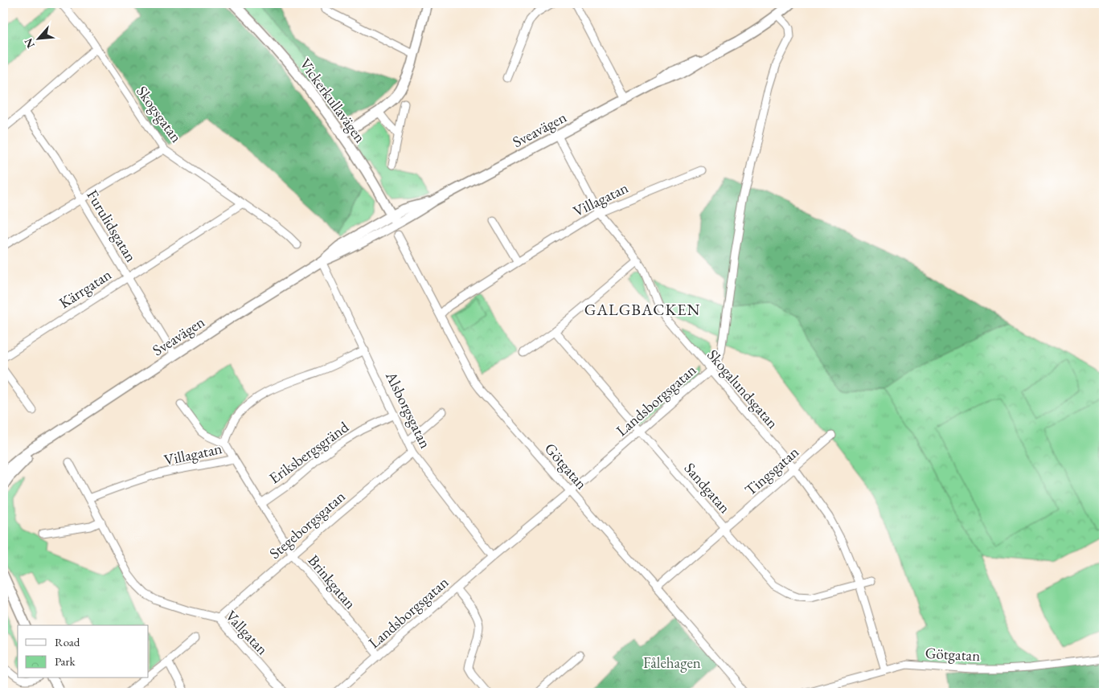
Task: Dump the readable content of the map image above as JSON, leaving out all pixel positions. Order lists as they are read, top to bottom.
{
  "streets": {
    "main road": ["Vickerkullavägen", "Sveavägen"],
    "street": [
      "Skogsgatan",
      "Villagatan",
      "Furulidsgatan",
      "Kärrgatan",
      "Skogalundsgatan",
      "Landsborgsgatan",
      "Alsborgsgatan",
      "Eriksbergsgränd",
      "Götgatan",
      "Tingsgatan",
      "Sandgatan",
      "Stegeborgsgatan",
      "Brinkgatan",
      "Vallgatan"
    ]
  },
  "crossings": [
    ["Vickerkullavägen", "Sveavägen"],
    ["Skogsgatan", "Kärrgatan"],
    ["Sveavägen", "Furulidsgatan"],
    ["Sveavägen", "Skogalundsgatan"],
    ["Sveavägen", "Landsborgsgatan"],
    ["Sveavägen", "Alsborgsgatan"],
    ["Villagatan", "Skogalundsgatan"],
    ["Villagatan", "Alsborgsgatan"],
    ["Villagatan", "Götgatan"],
    ["Villagatan", "Brinkgatan"],
    ["Villagatan", "Vallgatan"],
    ["Furulidsgatan", "Kärrgatan"],
    ["Skogalundsgatan", "Landsborgsgatan"],
    ["Skogalundsgatan", "Götgatan"],
    ["Skogalundsgatan", "Tingsgatan"],
    ["Skogalundsgatan", "Sandgatan"],
    ["Landsborgsgatan", "Alsborgsgatan"],
    ["Landsborgsgatan", "Götgatan"],
    ["Landsborgsgatan", "Sandgatan"],
    ["Landsborgsgatan", "Brinkgatan"],
    ["Alsborgsgatan", "Eriksbergsgränd"],
    ["Alsborgsgatan", "Stegeborgsgatan"],
    ["Eriksbergsgränd", "Brinkgatan"],
    ["Götgatan", "Tingsgatan"],
    ["Tingsgatan", "Sandgatan"],
    ["Stegeborgsgatan", "Brinkgatan"],
    ["Stegeborgsgatan", "Vallgatan"]
  ],
  "districts": ["GALGBACKEN"],
  "parks": ["Fålehagen"],
  "legend": ["Road", "Park"],
  "north": "bottom left"
}
